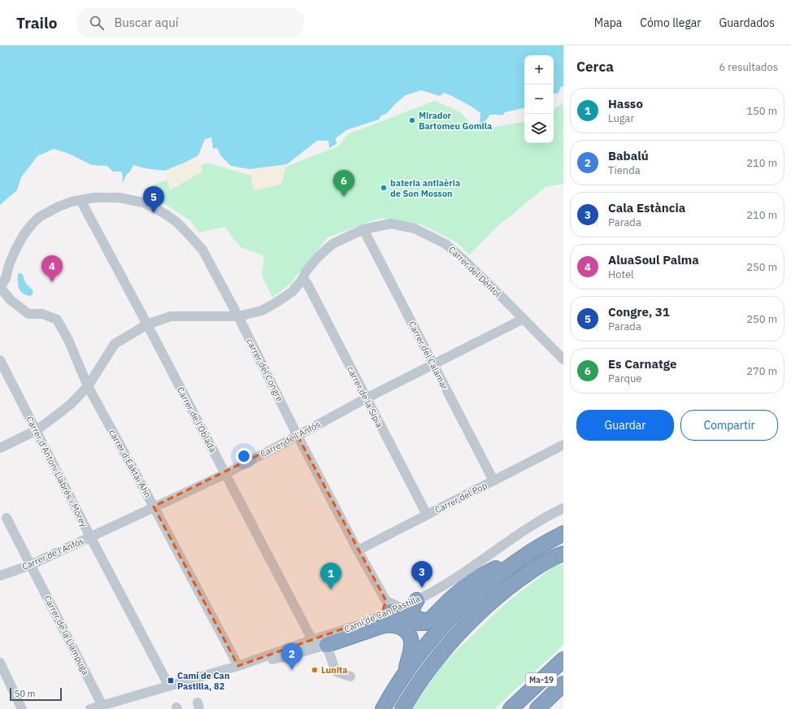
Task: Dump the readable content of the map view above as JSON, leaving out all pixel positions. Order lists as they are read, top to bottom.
{
  "streets": {
    "highway": ["Ma-19"],
    "street": [
      "Carrer del Déntol",
      "Carrer del Calamar",
      "carrer del Congre",
      "carrer de la Sípia",
      "Carrer de l'Oblada",
      "Carrer de l'Anfós",
      "carrer d'Eaktai Ahn",
      "Carrer d'Antoni Llabrés i Morey",
      "Carrer del Pop",
      "Camí de Can Pastilla",
      "Carrer de la Llampuga"
    ]
  },
  "crossings": [
    ["Carrer del Déntol", "Carrer del Calamar"],
    ["Carrer del Déntol", "carrer del Congre"],
    ["Carrer del Déntol", "carrer de la Sípia"],
    ["Carrer del Déntol", "Carrer de l'Oblada"],
    ["Carrer del Déntol", "Carrer de l'Anfós"],
    ["Carrer del Déntol", "carrer d'Eaktai Ahn"],
    ["Carrer del Déntol", "Carrer d'Antoni Llabrés i Morey"],
    ["Carrer del Calamar", "Carrer de l'Anfós"],
    ["Carrer del Calamar", "Carrer del Pop"],
    ["carrer del Congre", "Carrer de l'Oblada"],
    ["carrer del Congre", "Carrer de l'Anfós"],
    ["carrer del Congre", "carrer d'Eaktai Ahn"],
    ["carrer del Congre", "Carrer del Pop"],
    ["carrer del Congre", "Camí de Can Pastilla"],
    ["carrer de la Sípia", "Carrer de l'Anfós"],
    ["carrer de la Sípia", "Carrer del Pop"],
    ["Carrer de l'Oblada", "Carrer de l'Anfós"],
    ["Carrer de l'Oblada", "Camí de Can Pastilla"],
    ["Carrer de l'Anfós", "carrer d'Eaktai Ahn"],
    ["Carrer de l'Anfós", "Carrer d'Antoni Llabrés i Morey"],
    ["Carrer de l'Anfós", "Carrer de la Llampuga"],
    ["carrer d'Eaktai Ahn", "Camí de Can Pastilla"],
    ["Carrer d'Antoni Llabrés i Morey", "Camí de Can Pastilla"],
    ["Camí de Can Pastilla", "Carrer de la Llampuga"]
  ],
  "places": {
    "other": ["Mirador Bartomeu Gomila", "bateria antiaèria de Son Mosson", "Lunita"],
    "transit": ["Camí de Can Pastilla, 82"]
  },
  "scale_bar": "50 m",
  "page": {
    "header": "Trailo",
    "search": "Buscar aquí",
    "nav": ["Mapa", "Cómo llegar", "Guardados"],
    "heading": ["Cerca", "6 resultados"],
    "map_buttons": ["+", "−"],
    "list": [
      {
        "mark": "1",
        "name": "Hasso",
        "note": "Lugar",
        "value": "150 m"
      },
      {
        "mark": "2",
        "name": "Babalú",
        "note": "Tienda",
        "value": "210 m"
      },
      {
        "mark": "3",
        "name": "Cala Estància",
        "note": "Parada",
        "value": "210 m"
      },
      {
        "mark": "4",
        "name": "AluaSoul Palma",
        "note": "Hotel",
        "value": "250 m"
      },
      {
        "mark": "5",
        "name": "Congre, 31",
        "note": "Parada",
        "value": "250 m"
      },
      {
        "mark": "6",
        "name": "Es Carnatge",
        "note": "Parque",
        "value": "270 m"
      }
    ],
    "pins": [
      "6",
      "5",
      "4",
      "3",
      "1",
      "2"
    ],
    "buttons": ["Guardar", "Compartir"],
    "scale": "50 m"
  }
}
